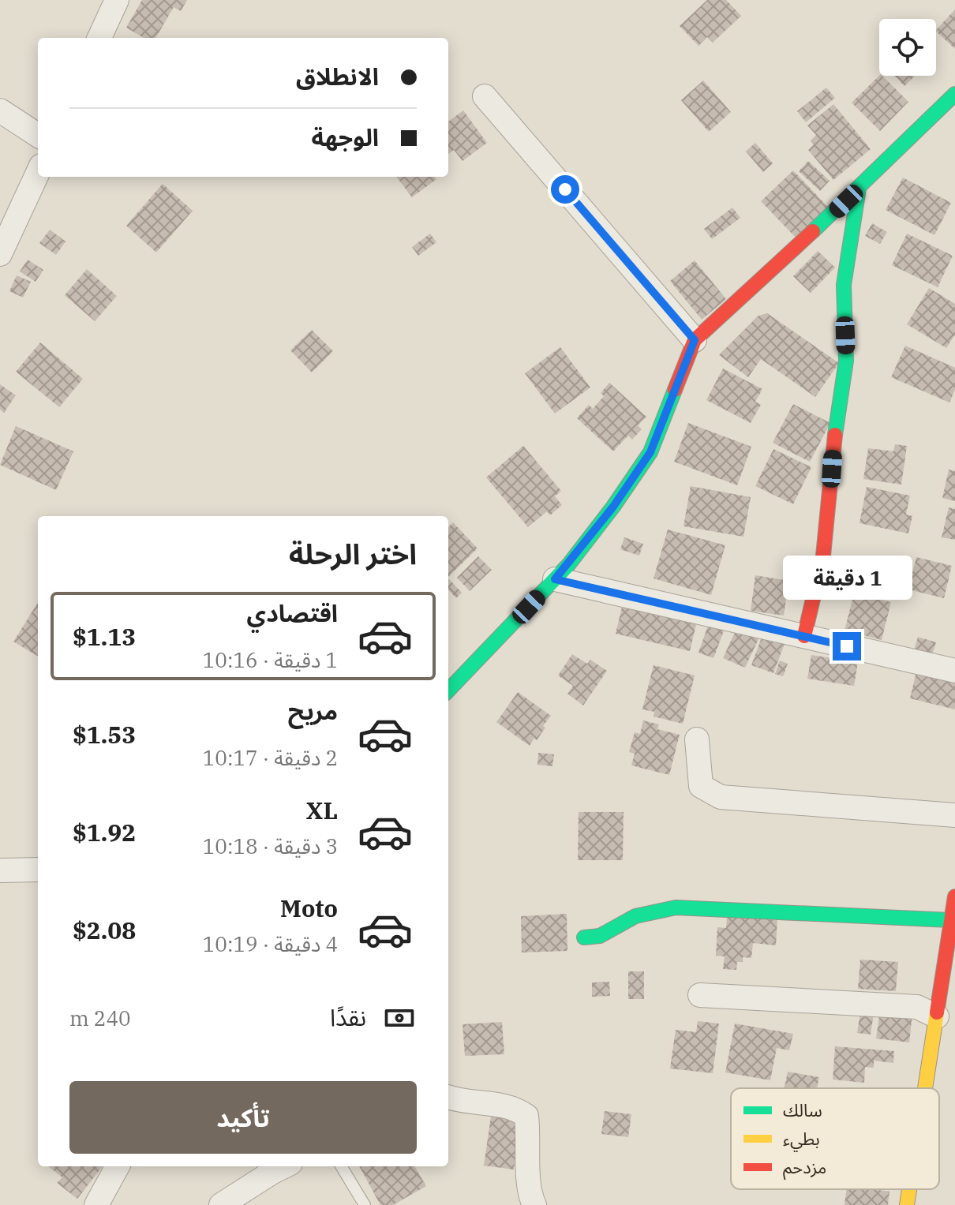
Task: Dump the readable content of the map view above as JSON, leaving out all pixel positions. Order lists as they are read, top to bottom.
{
  "legend": ["سالك", "بطيء", "مزدحم"],
  "page": {
    "banner": ["الانطلاق", "الوجهة"],
    "heading": "اختر الرحلة",
    "bubble": "1 دقيقة",
    "list": [
      {
        "name": "اقتصادي",
        "note": "1 دقيقة · 10:16",
        "value": "$1.13"
      },
      {
        "name": "مريح",
        "note": "2 دقيقة · 10:17",
        "value": "$1.53"
      },
      {
        "name": "XL",
        "note": "3 دقيقة · 10:18",
        "value": "$1.92"
      },
      {
        "name": "Moto",
        "note": "4 دقيقة · 10:19",
        "value": "$2.08"
      }
    ],
    "pay": ["نقدًا", "240 m"],
    "buttons": "تأكيد"
  }
}
